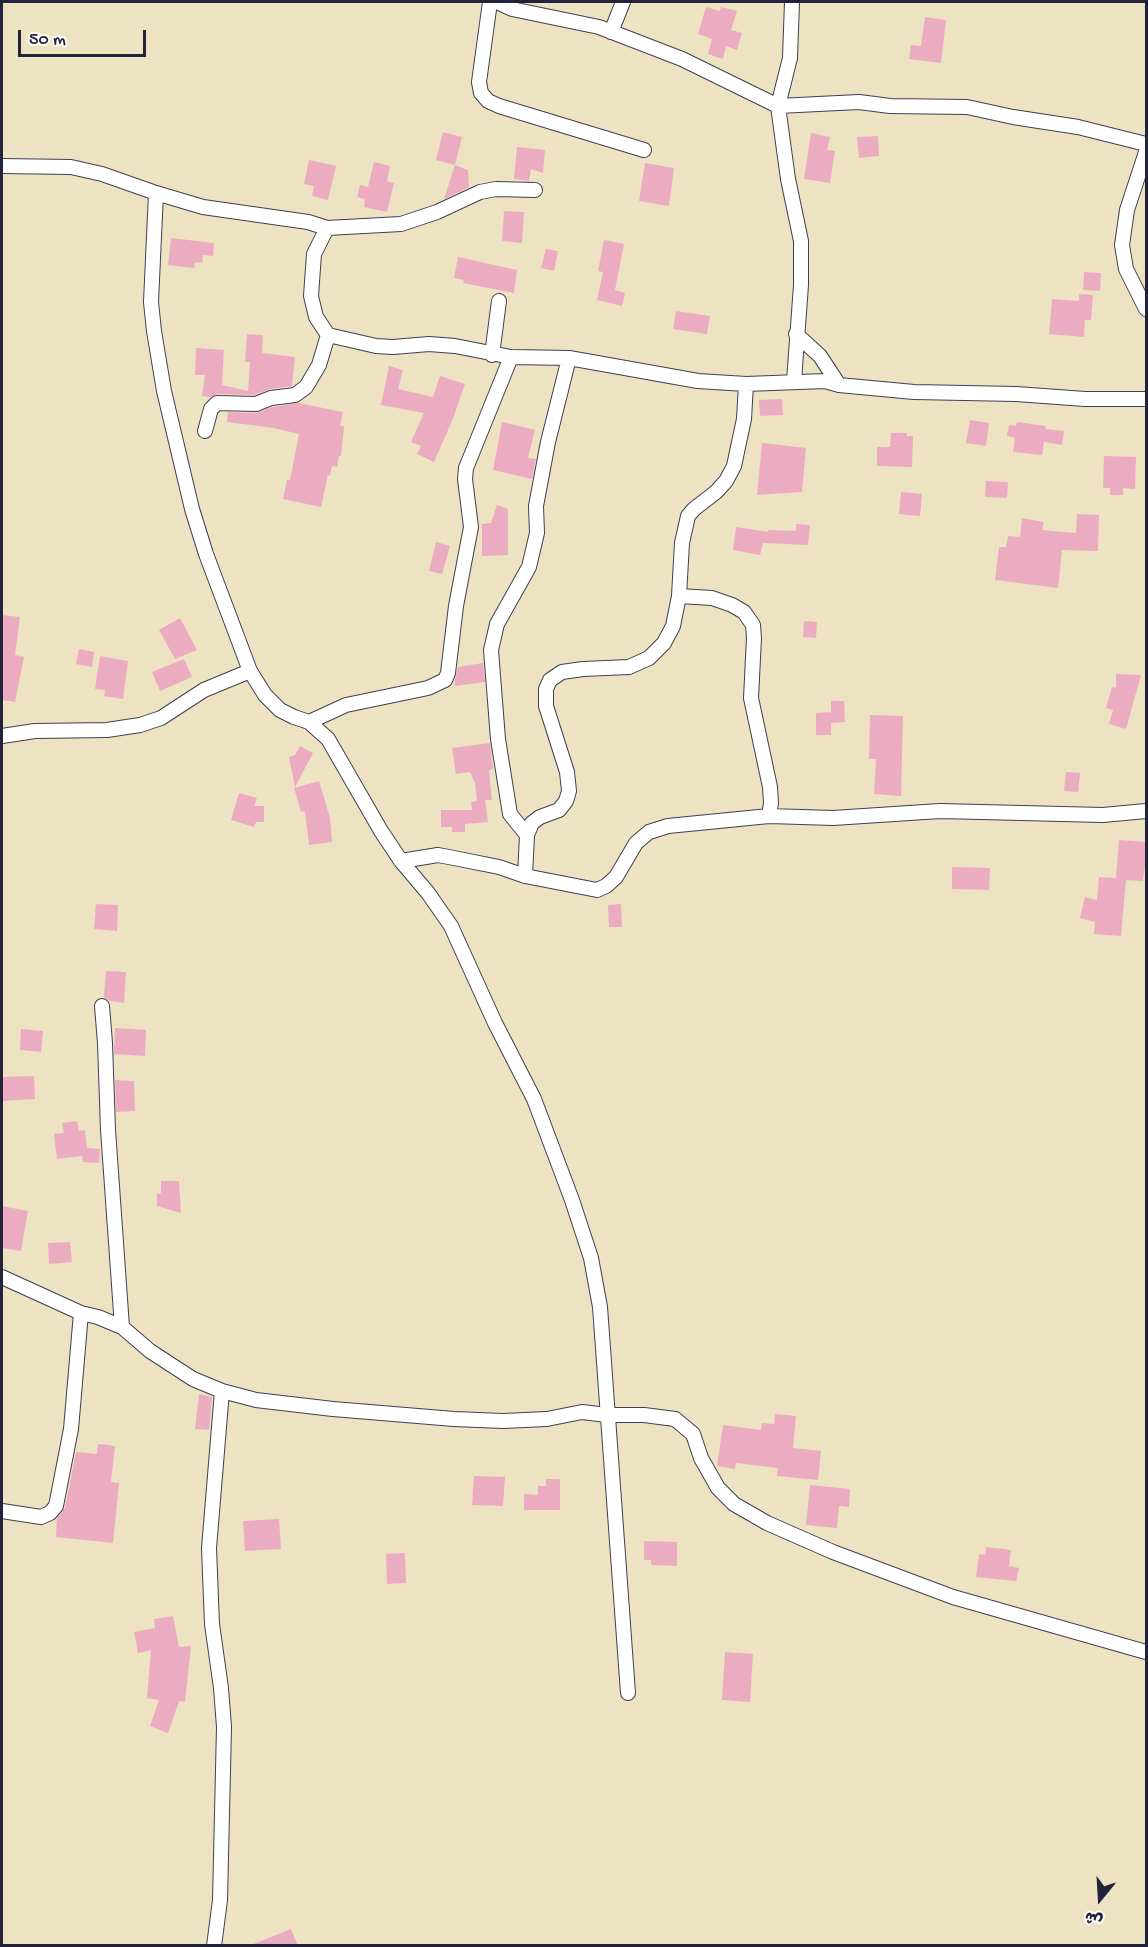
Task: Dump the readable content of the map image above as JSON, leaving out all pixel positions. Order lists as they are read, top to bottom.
{
  "scale_bar": "50 m",
  "north": "bottom"
}
